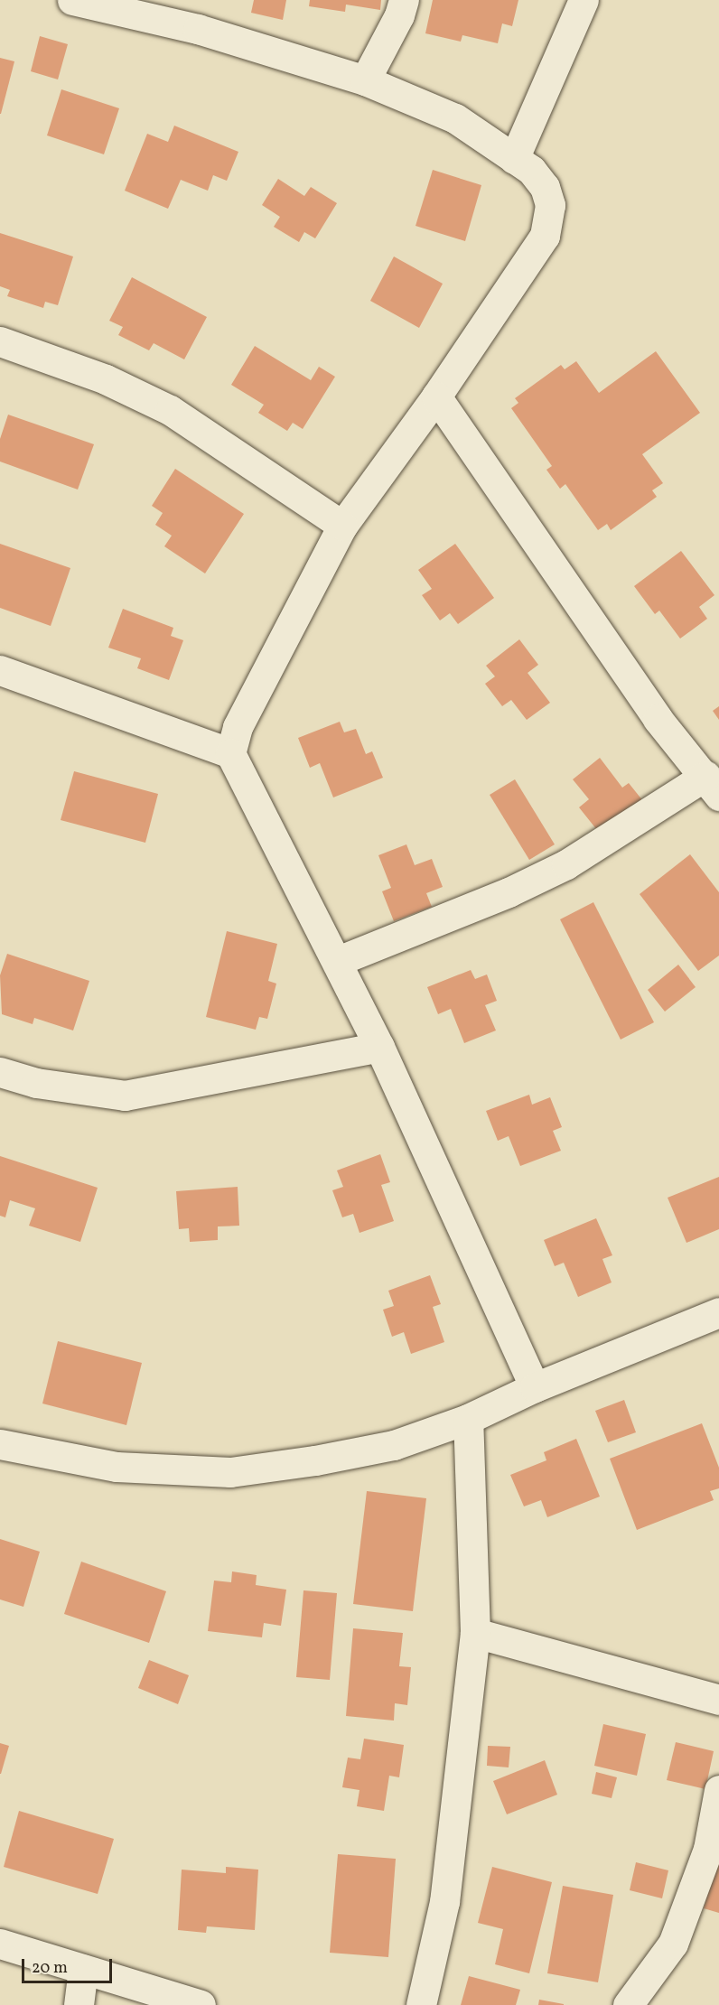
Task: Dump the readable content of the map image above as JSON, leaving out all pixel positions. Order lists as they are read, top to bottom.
{
  "scale_bar": "20 m"
}
